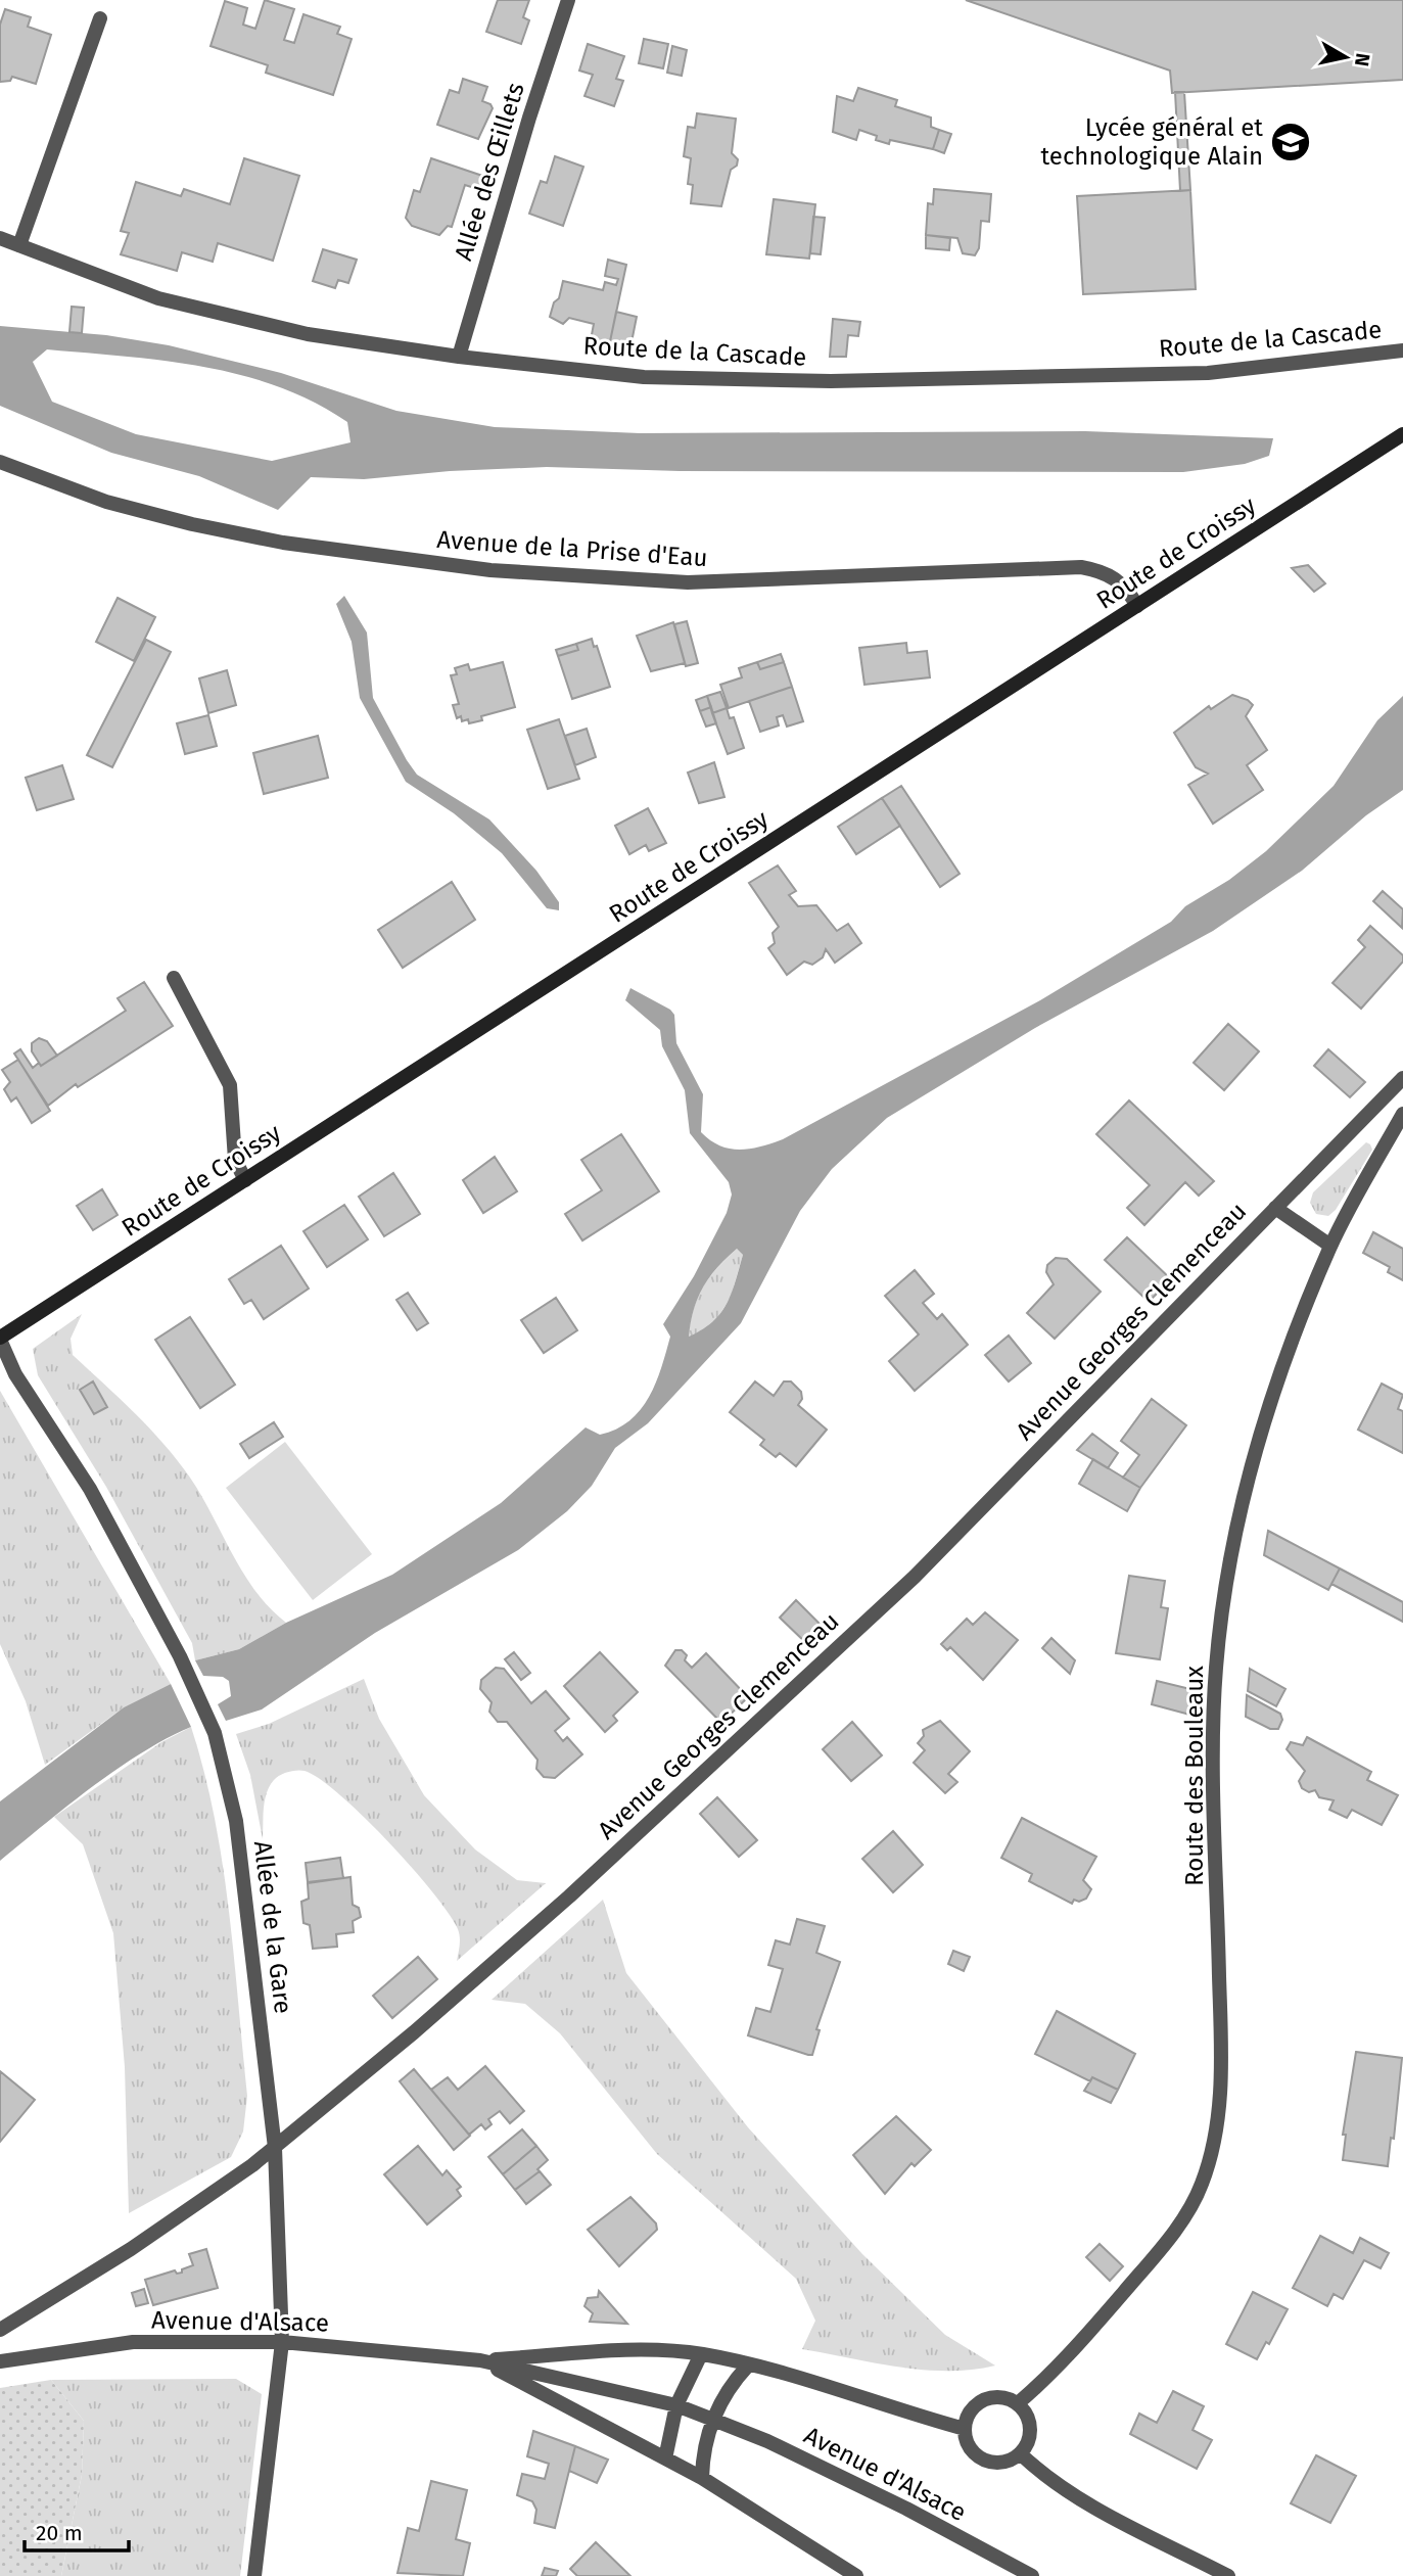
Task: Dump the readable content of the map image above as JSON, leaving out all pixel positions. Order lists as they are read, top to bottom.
{
  "streets": {
    "main road": ["Route de Croissy"],
    "street": [
      "Allée des Œillets",
      "Route de la Cascade",
      "Avenue de la Prise d'Eau",
      "Avenue Georges Clemenceau",
      "Route des Bouleaux",
      "Allée de la Gare",
      "Avenue d'Alsace"
    ]
  },
  "crossings": [
    ["Allée des Œillets", "Route de la Cascade"],
    ["Avenue de la Prise d'Eau", "Route de Croissy"],
    ["Route de Croissy", "Allée de la Gare"],
    ["Avenue Georges Clemenceau", "Allée de la Gare"],
    ["Route des Bouleaux", "Avenue d'Alsace"],
    ["Allée de la Gare", "Avenue d'Alsace"]
  ],
  "places": {
    "school or university": ["Lycée général et technologique Alain"]
  },
  "scale_bar": "20 m",
  "north": "right"
}
